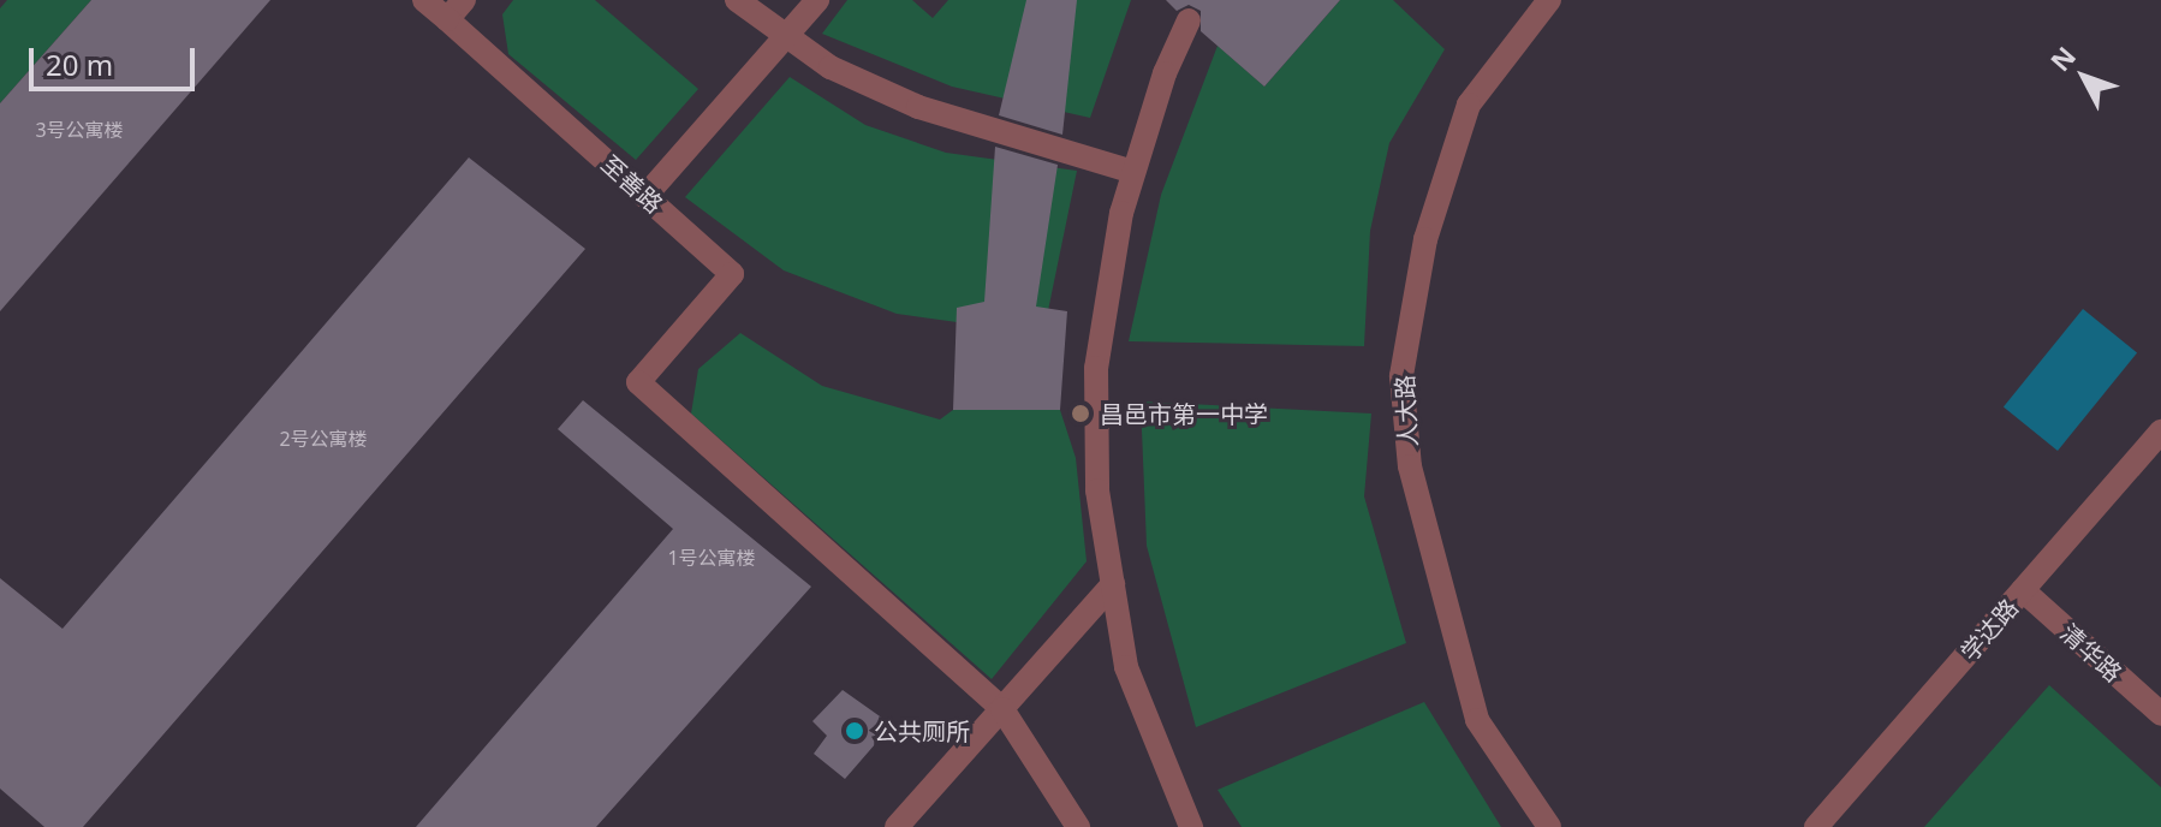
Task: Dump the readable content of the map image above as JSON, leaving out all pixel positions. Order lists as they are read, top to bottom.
{
  "streets": {
    "street": [
      "至善路",
      "人大路",
      "学达路",
      "清华路"
    ]
  },
  "crossings": [
    ["学达路", "清华路"]
  ],
  "places": ["昌邑市第一中学", "公共厕所"],
  "house_numbers": ["3号公寓楼", "2号公寓楼", "1号公寓楼"],
  "scale_bar": "20 m",
  "north": "top left"
}
